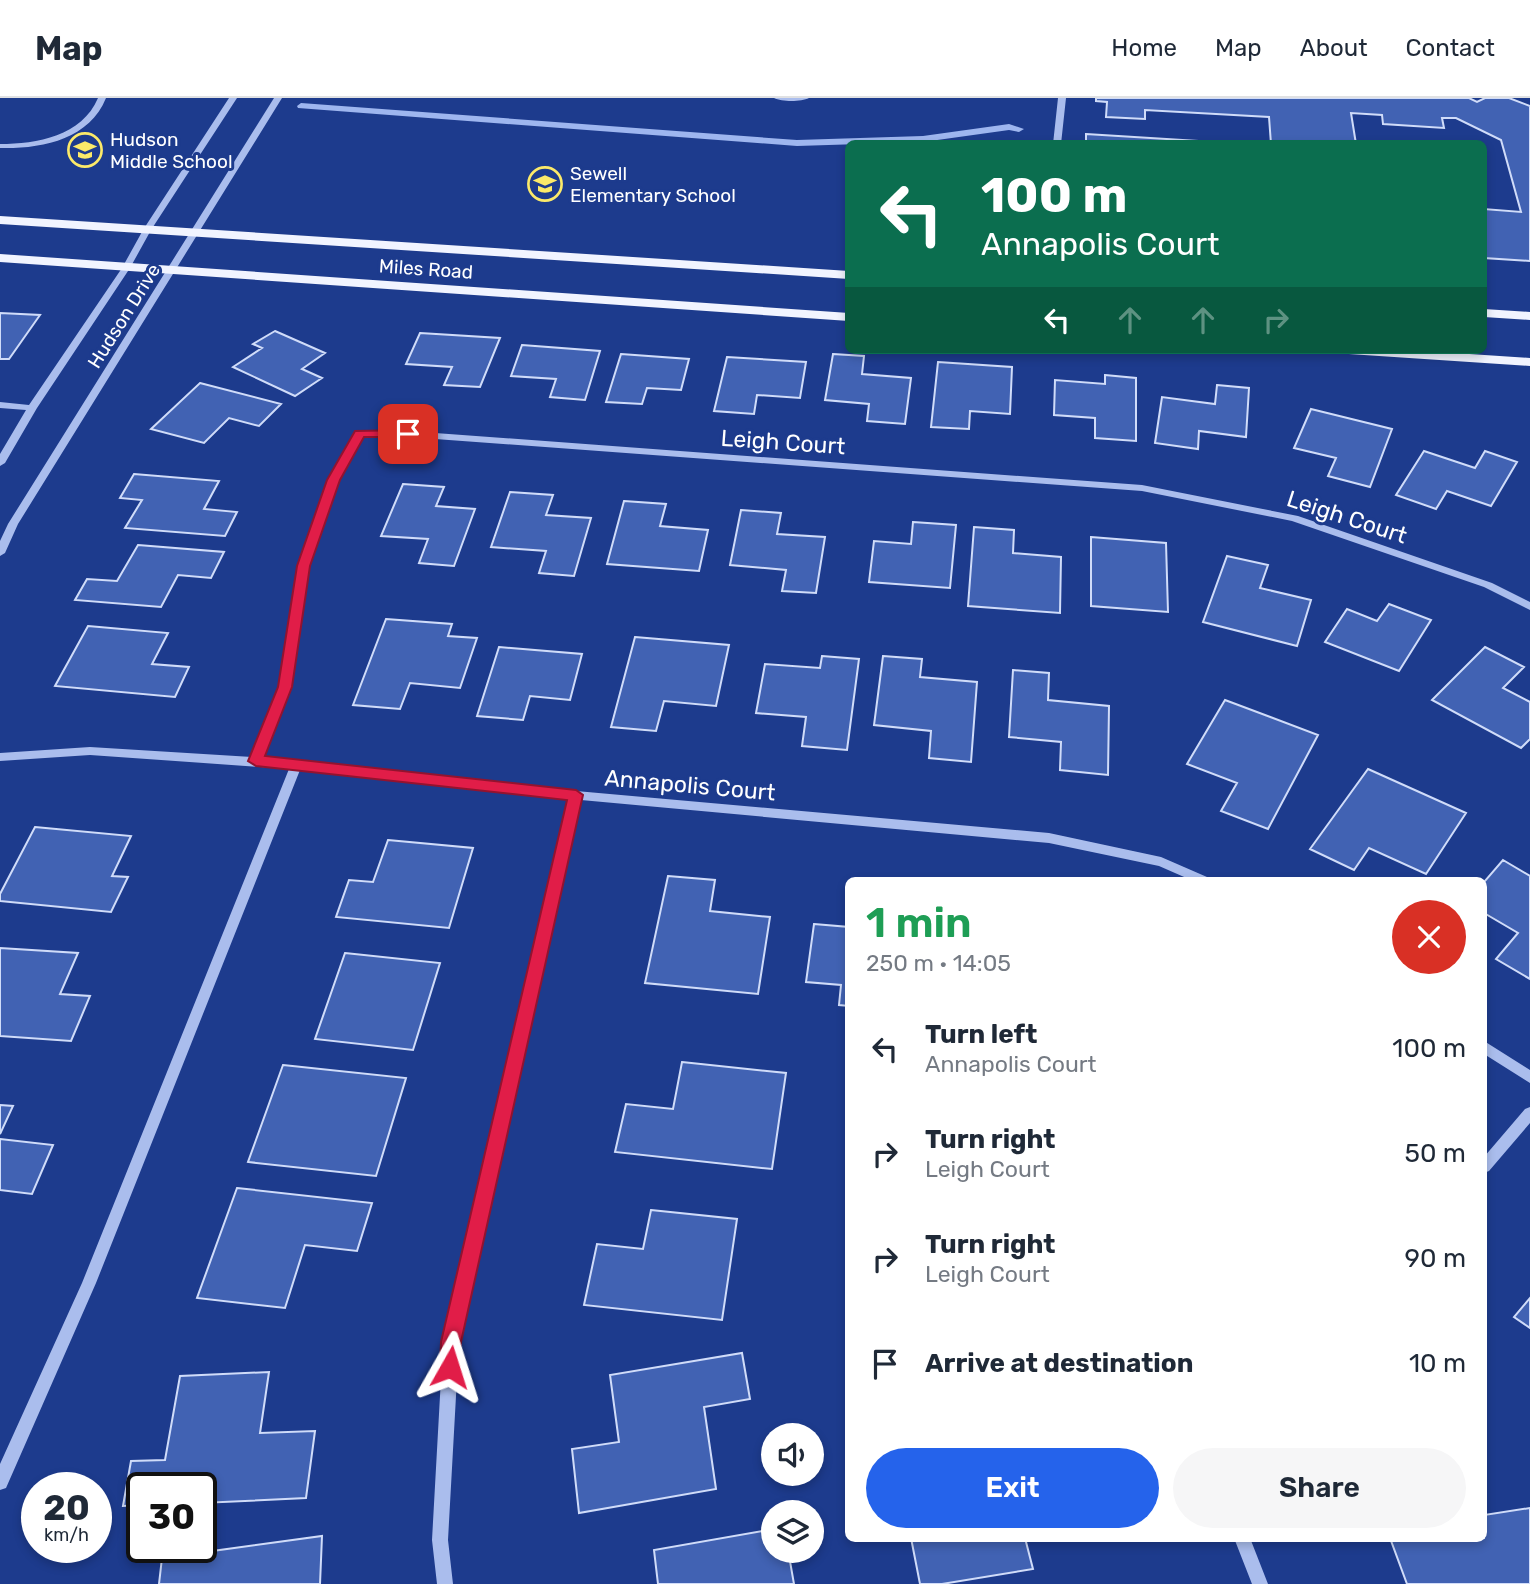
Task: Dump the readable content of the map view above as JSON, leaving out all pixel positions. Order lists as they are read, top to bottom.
{
  "streets": {
    "main road": ["Miles Road"],
    "street": ["Hudson Drive", "Leigh Court", "Annapolis Court"]
  },
  "crossings": [
    ["Miles Road", "Hudson Drive"],
    ["Leigh Court", "Annapolis Court"]
  ],
  "places": {
    "school or university": ["Hudson Middle School", "Sewell Elementary School"]
  },
  "page": {
    "header": "Map",
    "nav": [
      "Home",
      "Map",
      "About",
      "Contact"
    ],
    "turn": ["100 m", "Annapolis Court"],
    "heading": ["1 min", "250 m · 14:05"],
    "list": [
      {
        "name": "Turn left",
        "note": "Annapolis Court",
        "value": "100 m"
      },
      {
        "name": "Turn right",
        "note": "Leigh Court",
        "value": "50 m"
      },
      {
        "name": "Turn right",
        "note": "Leigh Court",
        "value": "90 m"
      },
      {
        "name": "Arrive at destination",
        "value": "10 m"
      }
    ],
    "buttons": ["Exit", "Share"],
    "speed": "20 km/h",
    "limit": "30"
  }
}
